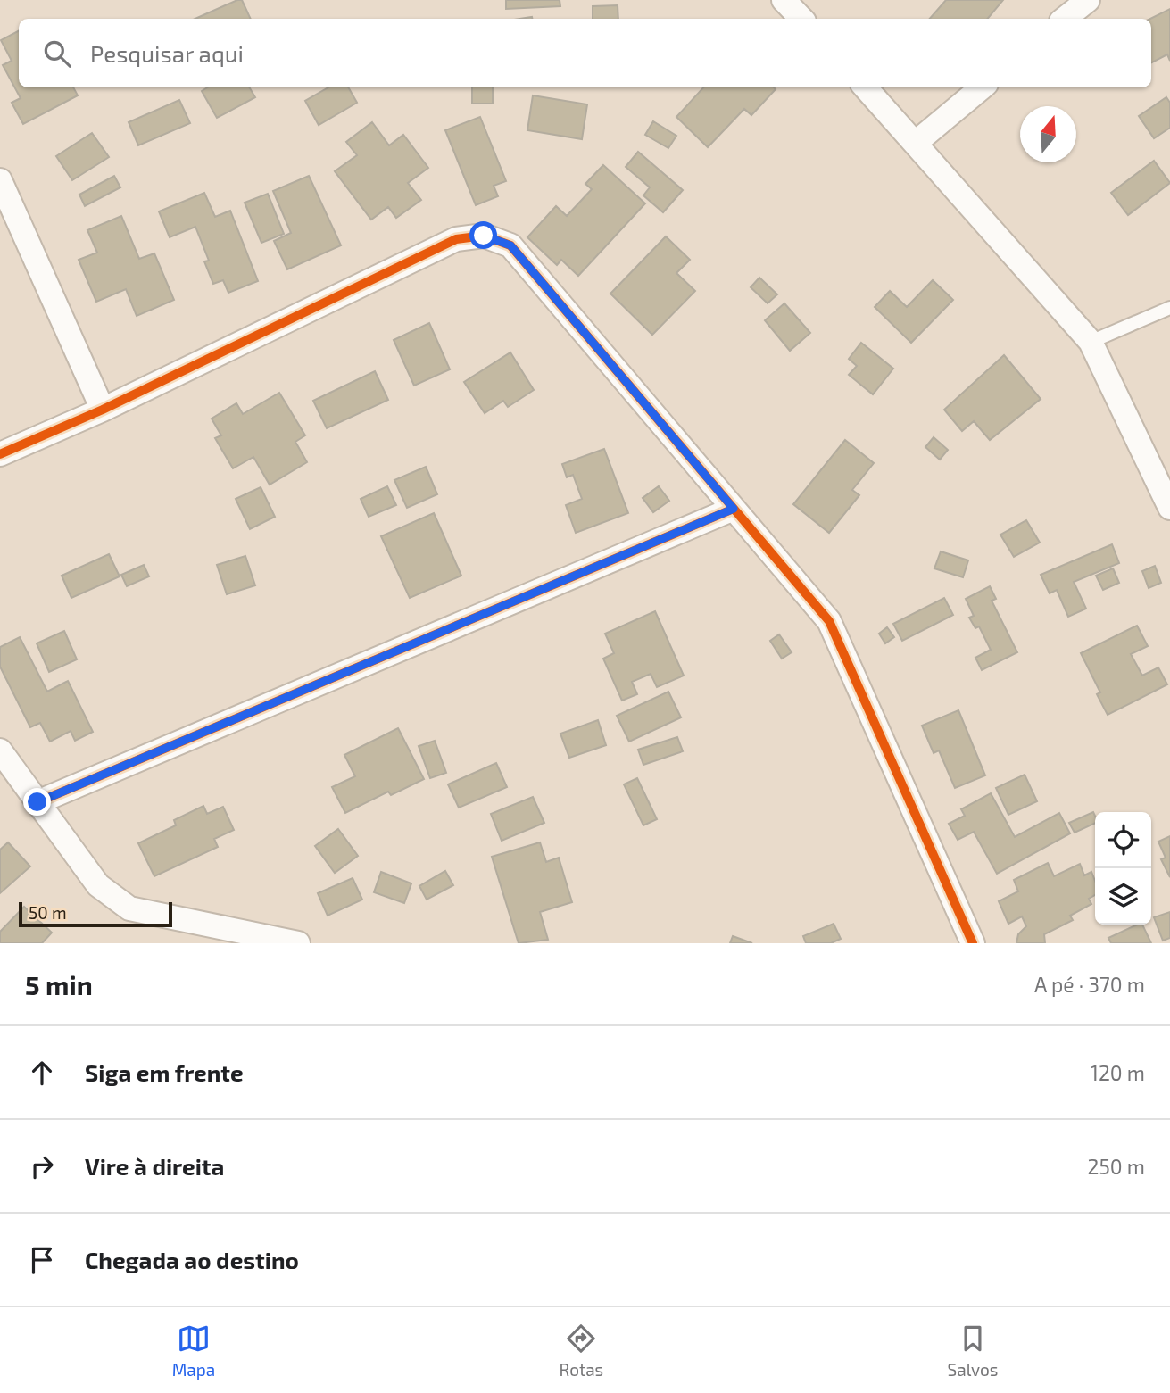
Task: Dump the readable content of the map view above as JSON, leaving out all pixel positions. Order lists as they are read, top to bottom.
{
  "scale_bar": "50 m",
  "north": "top",
  "page": {
    "search": "Pesquisar aqui",
    "scale": "50 m",
    "heading": ["5 min", "A pé · 370 m"],
    "list": [
      ["Siga em frente", "120 m"],
      ["Vire à direita", "250 m"],
      "Chegada ao destino"
    ],
    "nav": ["Mapa", "Rotas", "Salvos"]
  }
}
